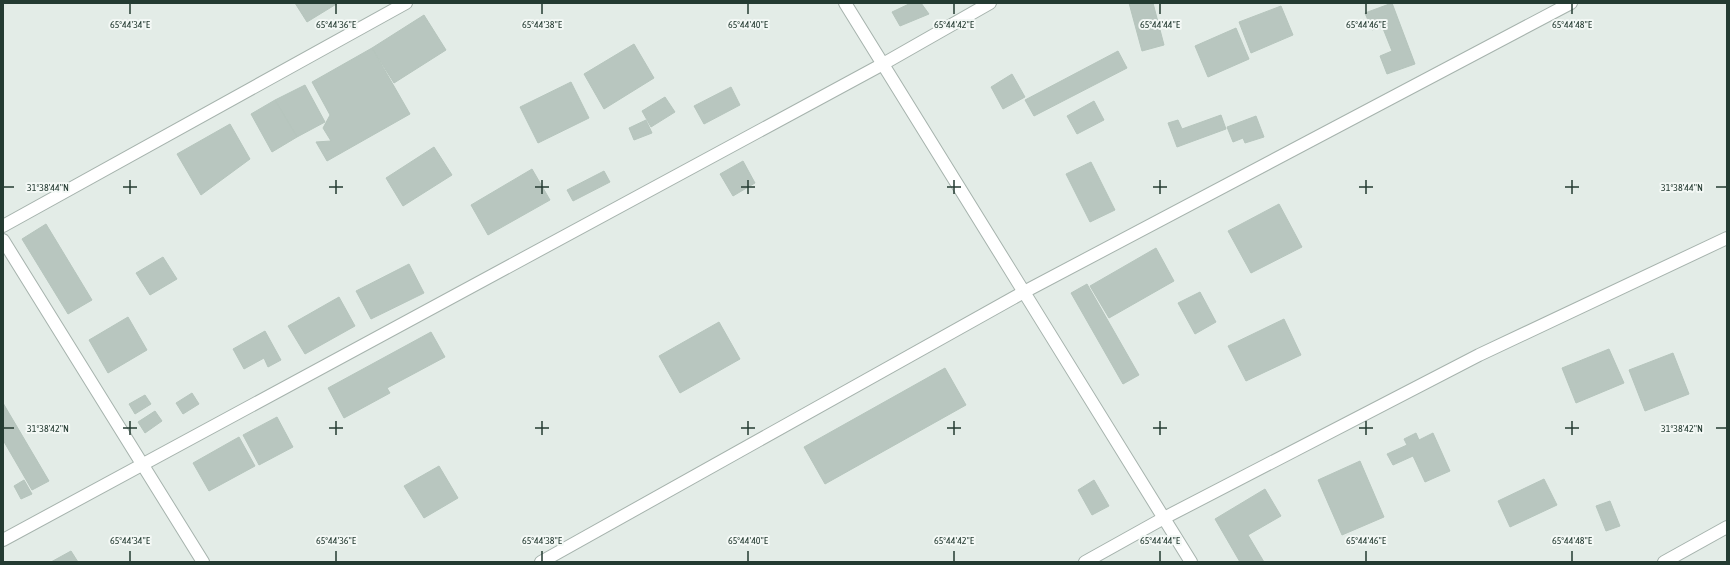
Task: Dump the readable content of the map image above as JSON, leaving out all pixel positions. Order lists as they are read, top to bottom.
{
  "coordinates": [
    "65°44'34\"E",
    "65°44'36\"E",
    "65°44'38\"E",
    "65°44'40\"E",
    "65°44'42\"E",
    "65°44'44\"E",
    "65°44'46\"E",
    "65°44'48\"E",
    "31°38'44\"N",
    "31°38'42\"N"
  ]
}
